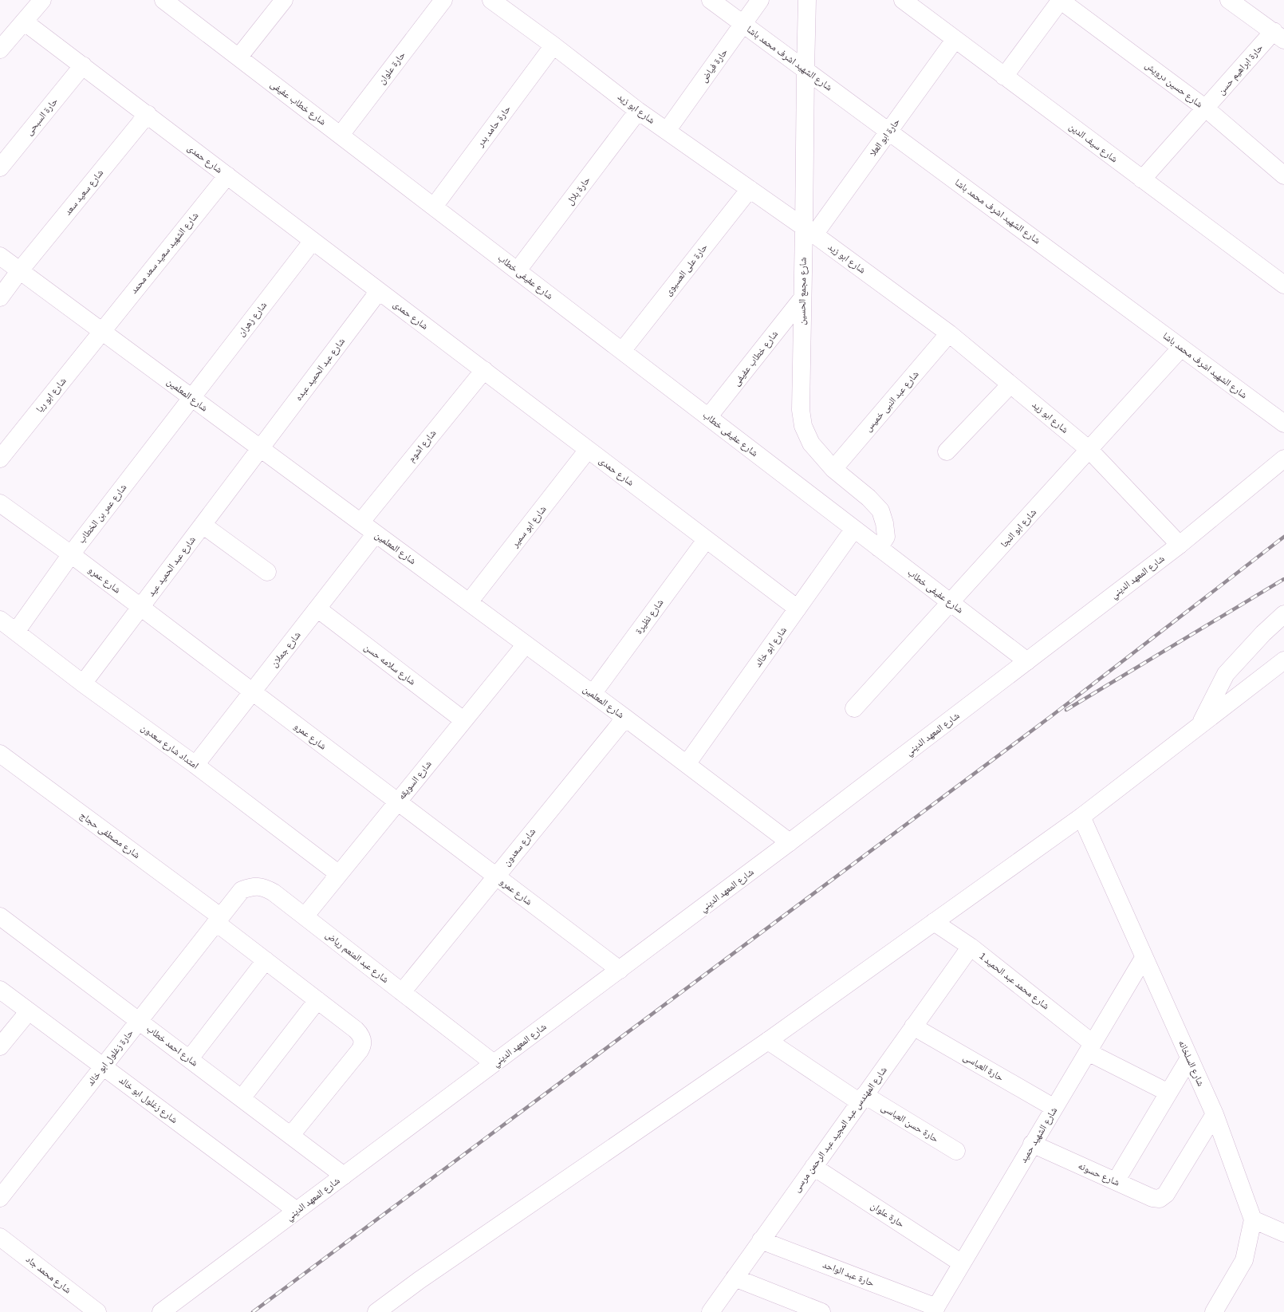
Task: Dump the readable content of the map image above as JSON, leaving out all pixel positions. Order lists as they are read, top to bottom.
{
  "streets": {
    "street": [
      "شارع الشهيد اشرف محمد باشا",
      "حارة فياض",
      "حارة علوان",
      "حارة ابراهيم حسن",
      "شارع حسين درويش",
      "شارع خطاب عفيفى",
      "شارع ابو زيد",
      "حارة السبحى",
      "حارة حامد بدر",
      "حارة ابو العلا",
      "شارع سيف الدين",
      "شارع حمدى",
      "حارة بلال",
      "شارع سعيد سعد",
      "شارع الشهيد سعيد سعد محمد",
      "حارة على العسيوى",
      "شارع عفيفى خطاب",
      "شارع مجمع الحسين",
      "شارع زهران",
      "شارع عبد الحميد عبده",
      "شارع ابو ريا",
      "شارع المعلمين",
      "شارع عبد النبى خميس",
      "شارع اشوم",
      "شارع عمر بن الخطاب",
      "شارع ابو سمير",
      "شارع ابو النجا",
      "شارع عبد الحميد عيد",
      "شارع المعهد الديني",
      "شارع عمرو",
      "شارع نظيرة",
      "شارع ابو خالد",
      "شارع جملان",
      "شارع سلامه حسن",
      "امتداد شارع سعدون",
      "شارع السويقه",
      "شارع مصطفى حجاج",
      "شارع سعدون",
      "شارع عبد المنعم رياض",
      "شارع محمد عبد الحميد 1",
      "شارع احمد خطاب",
      "حارة زغلول ابو خالد",
      "شارع السلخانه",
      "حارة العباسى",
      "شارع زغلول ابو خالد",
      "حارة حسن العباسى",
      "شارع المهندس عبد المجيد عبد الرحمن مرسى",
      "شارع الشهيد حميد",
      "شارع حسونه",
      "حارة عبد الواحد",
      "شارع محمد جاد"
    ]
  },
  "crossings": [
    ["شارع الشهيد اشرف محمد باشا", "حارة فياض"],
    ["شارع الشهيد اشرف محمد باشا", "حارة ابو العلا"],
    ["شارع الشهيد اشرف محمد باشا", "شارع مجمع الحسين"],
    ["شارع الشهيد اشرف محمد باشا", "شارع ابو النجا"],
    ["حارة فياض", "شارع ابو زيد"],
    ["حارة علوان", "شارع خطاب عفيفى"],
    ["حارة علوان", "شارع المهندس عبد المجيد عبد الرحمن مرسى"],
    ["حارة علوان", "شارع الشهيد حميد"],
    ["حارة ابراهيم حسن", "شارع حسين درويش"],
    ["حارة ابراهيم حسن", "شارع سيف الدين"],
    ["شارع خطاب عفيفى", "حارة حامد بدر"],
    ["شارع خطاب عفيفى", "شارع عفيفى خطاب"],
    ["شارع خطاب عفيفى", "شارع مجمع الحسين"],
    ["شارع ابو زيد", "حارة حامد بدر"],
    ["شارع ابو زيد", "حارة ابو العلا"],
    ["شارع ابو زيد", "حارة بلال"],
    ["شارع ابو زيد", "حارة على العسيوى"],
    ["شارع ابو زيد", "شارع مجمع الحسين"],
    ["شارع ابو زيد", "شارع عبد النبى خميس"],
    ["شارع ابو زيد", "شارع ابو النجا"],
    ["شارع ابو زيد", "شارع المعهد الديني"],
    ["حارة السبحى", "شارع حمدى"],
    ["حارة حامد بدر", "شارع عفيفى خطاب"],
    ["حارة ابو العلا", "شارع سيف الدين"],
    ["حارة ابو العلا", "شارع مجمع الحسين"],
    ["شارع حمدى", "شارع سعيد سعد"],
    ["شارع حمدى", "شارع الشهيد سعيد سعد محمد"],
    ["شارع حمدى", "شارع زهران"],
    ["شارع حمدى", "شارع عبد الحميد عبده"],
    ["شارع حمدى", "شارع اشوم"],
    ["شارع حمدى", "شارع ابو سمير"],
    ["شارع حمدى", "شارع نظيرة"],
    ["شارع حمدى", "شارع ابو خالد"],
    ["حارة بلال", "شارع عفيفى خطاب"],
    ["شارع سعيد سعد", "شارع المعلمين"],
    ["شارع الشهيد سعيد سعد محمد", "شارع ابو ريا"],
    ["شارع الشهيد سعيد سعد محمد", "شارع المعلمين"],
    ["حارة على العسيوى", "شارع عفيفى خطاب"],
    ["شارع عفيفى خطاب", "شارع مجمع الحسين"],
    ["شارع عفيفى خطاب", "شارع ابو النجا"],
    ["شارع عفيفى خطاب", "شارع المعهد الديني"],
    ["شارع عفيفى خطاب", "شارع ابو خالد"],
    ["شارع مجمع الحسين", "شارع عبد النبى خميس"],
    ["شارع زهران", "شارع المعلمين"],
    ["شارع زهران", "شارع عمر بن الخطاب"],
    ["شارع عبد الحميد عبده", "شارع المعلمين"],
    ["شارع عبد الحميد عبده", "شارع عبد الحميد عيد"],
    ["شارع ابو ريا", "شارع المعلمين"],
    ["شارع المعلمين", "شارع اشوم"],
    ["شارع المعلمين", "شارع عمر بن الخطاب"],
    ["شارع المعلمين", "شارع ابو سمير"],
    ["شارع المعلمين", "شارع عبد الحميد عيد"],
    ["شارع المعلمين", "شارع المعهد الديني"],
    ["شارع المعلمين", "شارع نظيرة"],
    ["شارع المعلمين", "شارع ابو خالد"],
    ["شارع المعلمين", "شارع جملان"],
    ["شارع المعلمين", "شارع السويقه"],
    ["شارع المعلمين", "شارع سعدون"],
    ["شارع عمر بن الخطاب", "شارع عمرو"],
    ["شارع عمر بن الخطاب", "امتداد شارع سعدون"],
    ["شارع عبد الحميد عيد", "شارع عمرو"],
    ["شارع عبد الحميد عيد", "امتداد شارع سعدون"],
    ["شارع المعهد الديني", "شارع عمرو"],
    ["شارع المعهد الديني", "شارع عبد المنعم رياض"],
    ["شارع المعهد الديني", "شارع احمد خطاب"],
    ["شارع المعهد الديني", "شارع زغلول ابو خالد"],
    ["شارع عمرو", "شارع جملان"],
    ["شارع عمرو", "شارع السويقه"],
    ["شارع عمرو", "شارع سعدون"],
    ["شارع جملان", "شارع سلامه حسن"],
    ["شارع جملان", "امتداد شارع سعدون"],
    ["شارع سلامه حسن", "شارع السويقه"],
    ["امتداد شارع سعدون", "شارع السويقه"],
    ["شارع السويقه", "شارع عبد المنعم رياض"],
    ["شارع مصطفى حجاج", "شارع عبد المنعم رياض"],
    ["شارع مصطفى حجاج", "شارع احمد خطاب"],
    ["شارع مصطفى حجاج", "حارة زغلول ابو خالد"],
    ["شارع سعدون", "شارع عبد المنعم رياض"],
    ["شارع عبد المنعم رياض", "حارة زغلول ابو خالد"],
    ["شارع محمد عبد الحميد 1", "شارع المهندس عبد المجيد عبد الرحمن مرسى"],
    ["شارع محمد عبد الحميد 1", "شارع الشهيد حميد"],
    ["شارع احمد خطاب", "حارة زغلول ابو خالد"],
    ["حارة زغلول ابو خالد", "شارع زغلول ابو خالد"],
    ["شارع السلخانه", "شارع الشهيد حميد"],
    ["شارع السلخانه", "شارع حسونه"],
    ["حارة العباسى", "شارع المهندس عبد المجيد عبد الرحمن مرسى"],
    ["حارة العباسى", "شارع الشهيد حميد"],
    ["حارة حسن العباسى", "شارع المهندس عبد المجيد عبد الرحمن مرسى"],
    ["شارع المهندس عبد المجيد عبد الرحمن مرسى", "حارة عبد الواحد"],
    ["شارع الشهيد حميد", "شارع حسونه"],
    ["شارع الشهيد حميد", "حارة عبد الواحد"]
  ]
}
